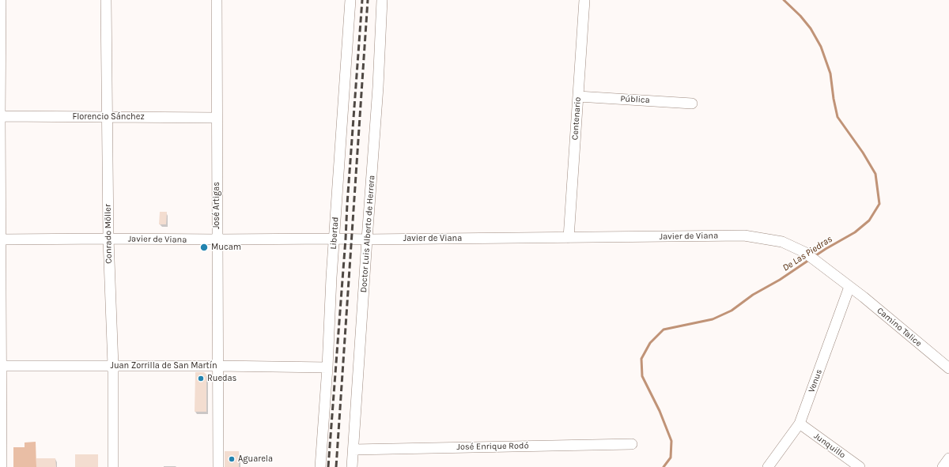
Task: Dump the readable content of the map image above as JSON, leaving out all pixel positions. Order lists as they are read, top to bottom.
{
  "streets": {
    "street": [
      "Pública",
      "Florencio Sánchez",
      "Centenario",
      "José Artigas",
      "Libertad",
      "Conrado Möller",
      "Doctor Luis Alberto de Herrera",
      "Javier de Viana",
      "Camino Talice",
      "Juan Zorrilla de San Martín",
      "Venus",
      "Junquillo",
      "José Enrique Rodó"
    ]
  },
  "crossings": [
    ["Pública", "Centenario"],
    ["Florencio Sánchez", "José Artigas"],
    ["Florencio Sánchez", "Conrado Möller"],
    ["Centenario", "Javier de Viana"],
    ["José Artigas", "Javier de Viana"],
    ["José Artigas", "Juan Zorrilla de San Martín"],
    ["Libertad", "Javier de Viana"],
    ["Libertad", "Juan Zorrilla de San Martín"],
    ["Conrado Möller", "Javier de Viana"],
    ["Conrado Möller", "Juan Zorrilla de San Martín"],
    ["Doctor Luis Alberto de Herrera", "Javier de Viana"],
    ["Doctor Luis Alberto de Herrera", "José Enrique Rodó"],
    ["Javier de Viana", "Camino Talice"],
    ["Javier de Viana", "Venus"],
    ["Camino Talice", "Venus"],
    ["Venus", "Junquillo"]
  ],
  "water": ["De Las Piedras"],
  "places": ["Mucam", "Ruedas", "Aguarela"]
}
